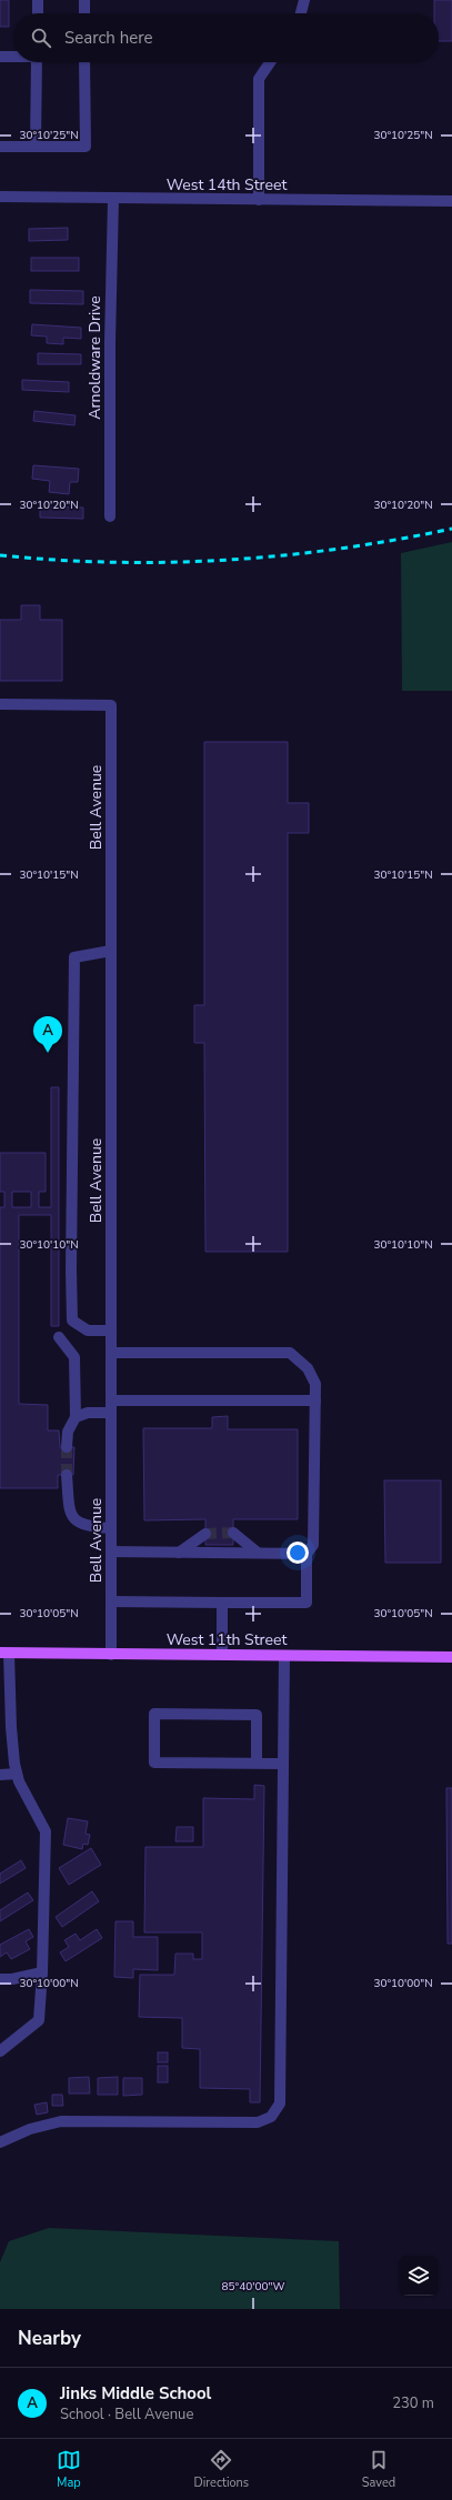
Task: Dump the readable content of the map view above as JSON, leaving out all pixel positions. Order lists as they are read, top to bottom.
{
  "streets": {
    "main road": ["West 11th Street"],
    "street": ["West 14th Street", "Arnoldware Drive", "Bell Avenue"]
  },
  "crossings": [
    ["West 14th Street", "Arnoldware Drive"],
    ["Bell Avenue", "West 11th Street"]
  ],
  "page": {
    "search": "Search here",
    "pins": "A",
    "heading": "Nearby",
    "list": [
      {
        "mark": "A",
        "name": "Jinks Middle School",
        "note": "School · Bell Avenue",
        "value": "230 m"
      }
    ],
    "nav": ["Map", "Directions", "Saved"]
  },
  "coordinates": [
    "30°10'25\"N",
    "30°10'20\"N",
    "30°10'15\"N",
    "30°10'10\"N",
    "30°10'05\"N",
    "30°10'00\"N",
    "85°40'00\"W"
  ]
}
